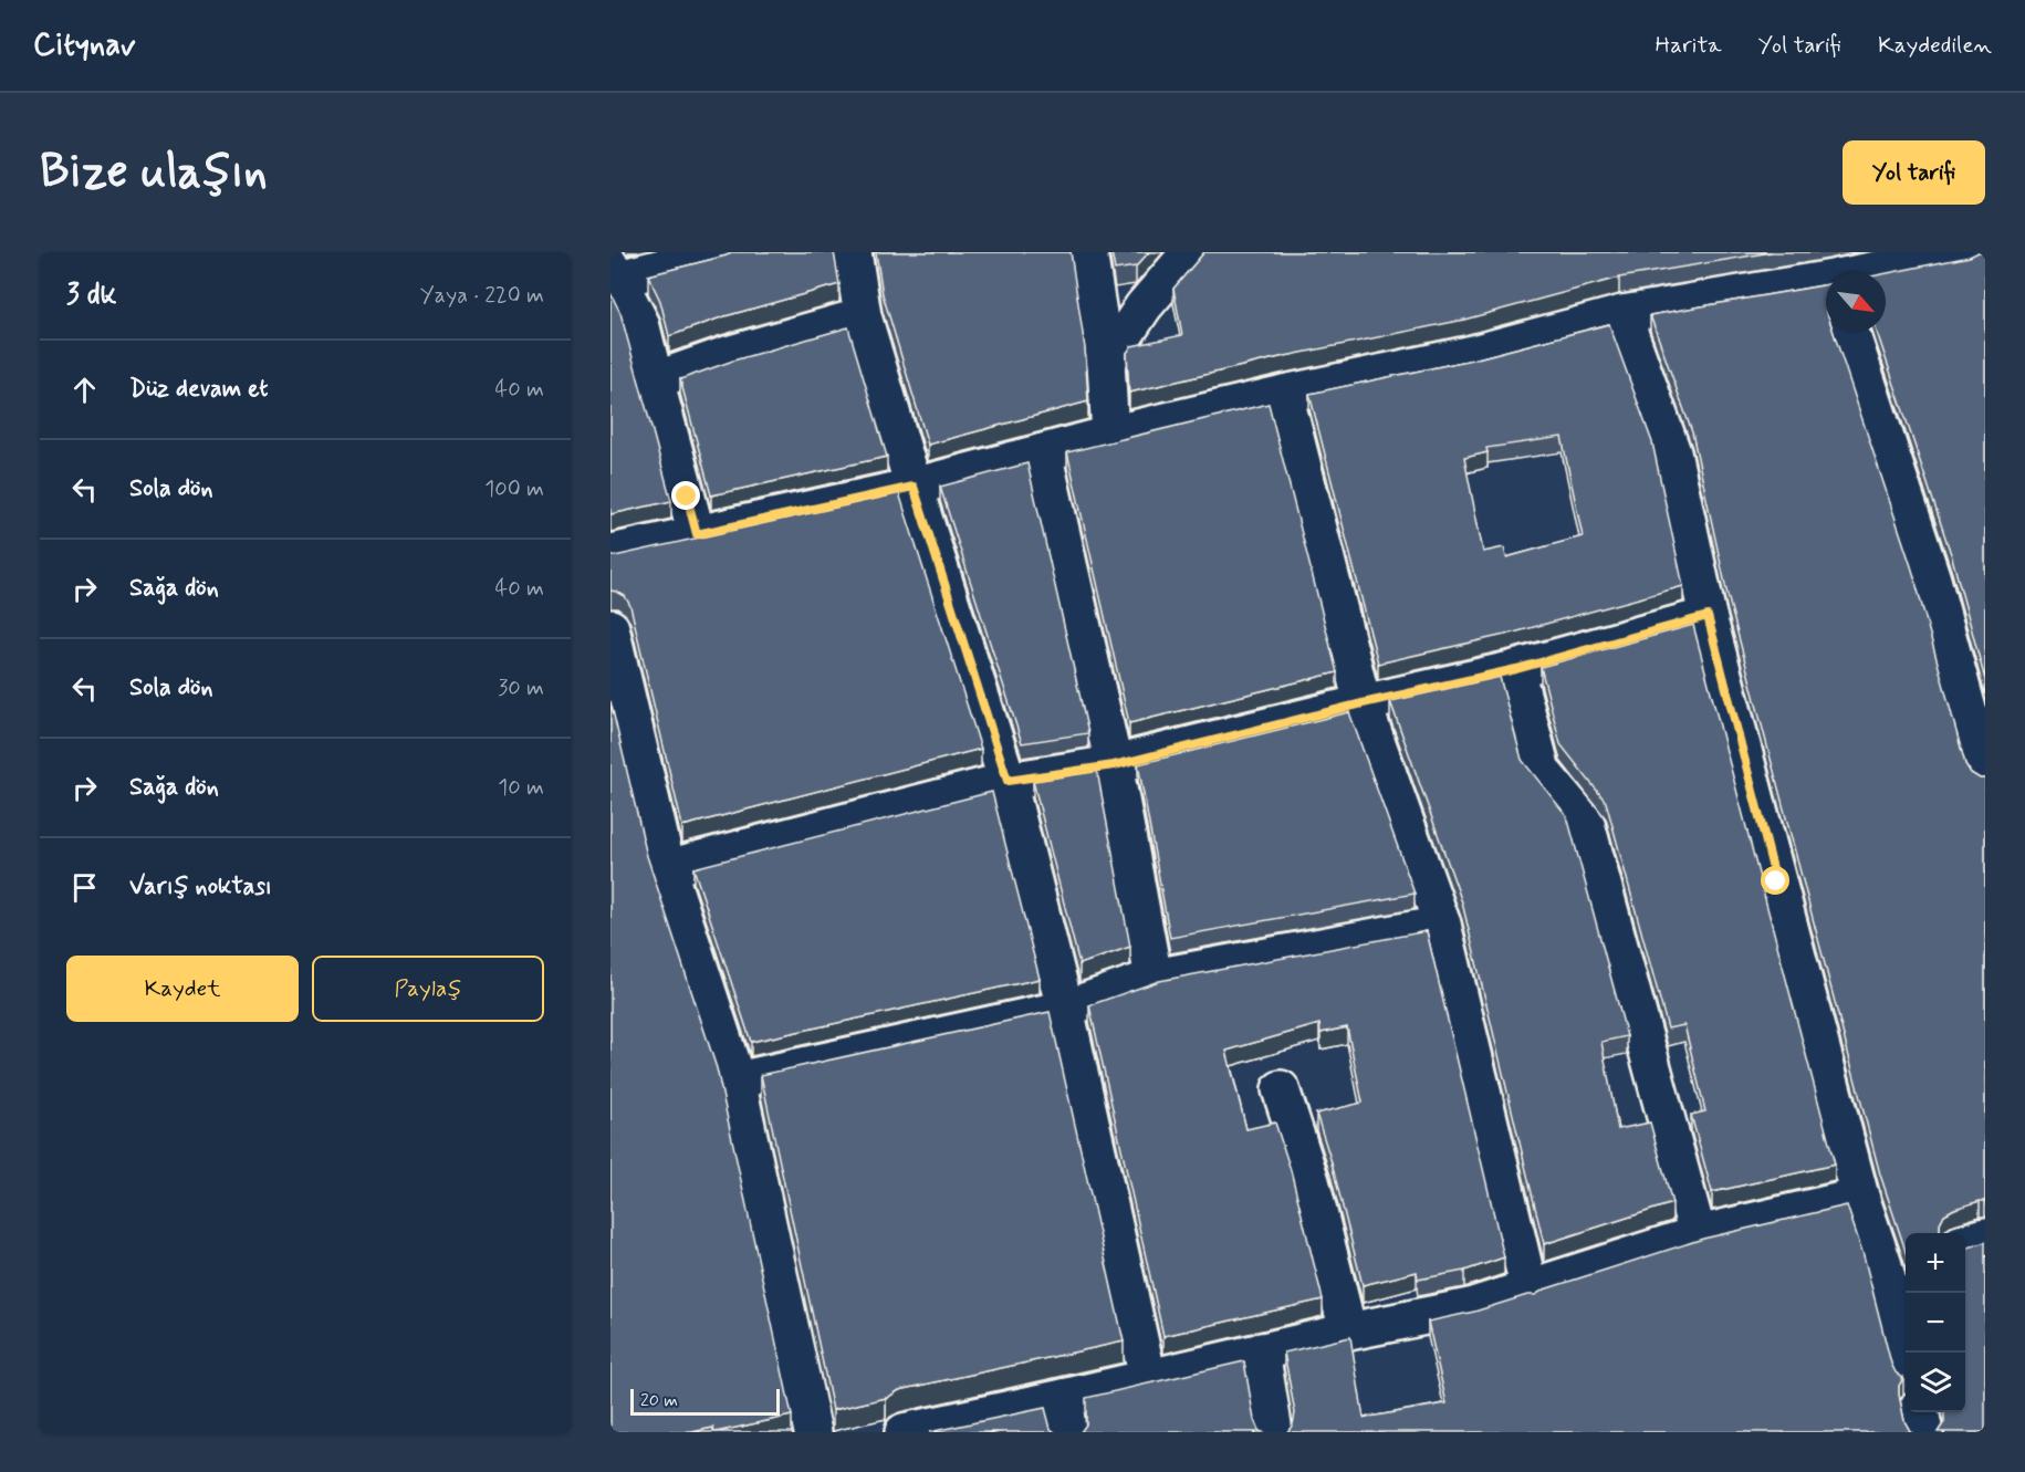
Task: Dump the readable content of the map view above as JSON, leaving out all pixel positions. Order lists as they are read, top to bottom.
{
  "scale_bar": "20 m",
  "north": "bottom right",
  "page": {
    "header": "Citynav",
    "nav": ["Harita", "Yol tarifi", "Kaydedilen"],
    "buttons": [
      "Yol tarifi",
      ["Kaydet", "Paylaş"]
    ],
    "title": "Bize ulaşın",
    "heading": ["3 dk", "Yaya · 220 m"],
    "list": [
      ["Düz devam et", "40 m"],
      ["Sola dön", "100 m"],
      ["Sağa dön", "40 m"],
      ["Sola dön", "30 m"],
      ["Sağa dön", "10 m"],
      "Varış noktası"
    ],
    "map_buttons": ["+", "−"],
    "scale": "20 m"
  }
}
